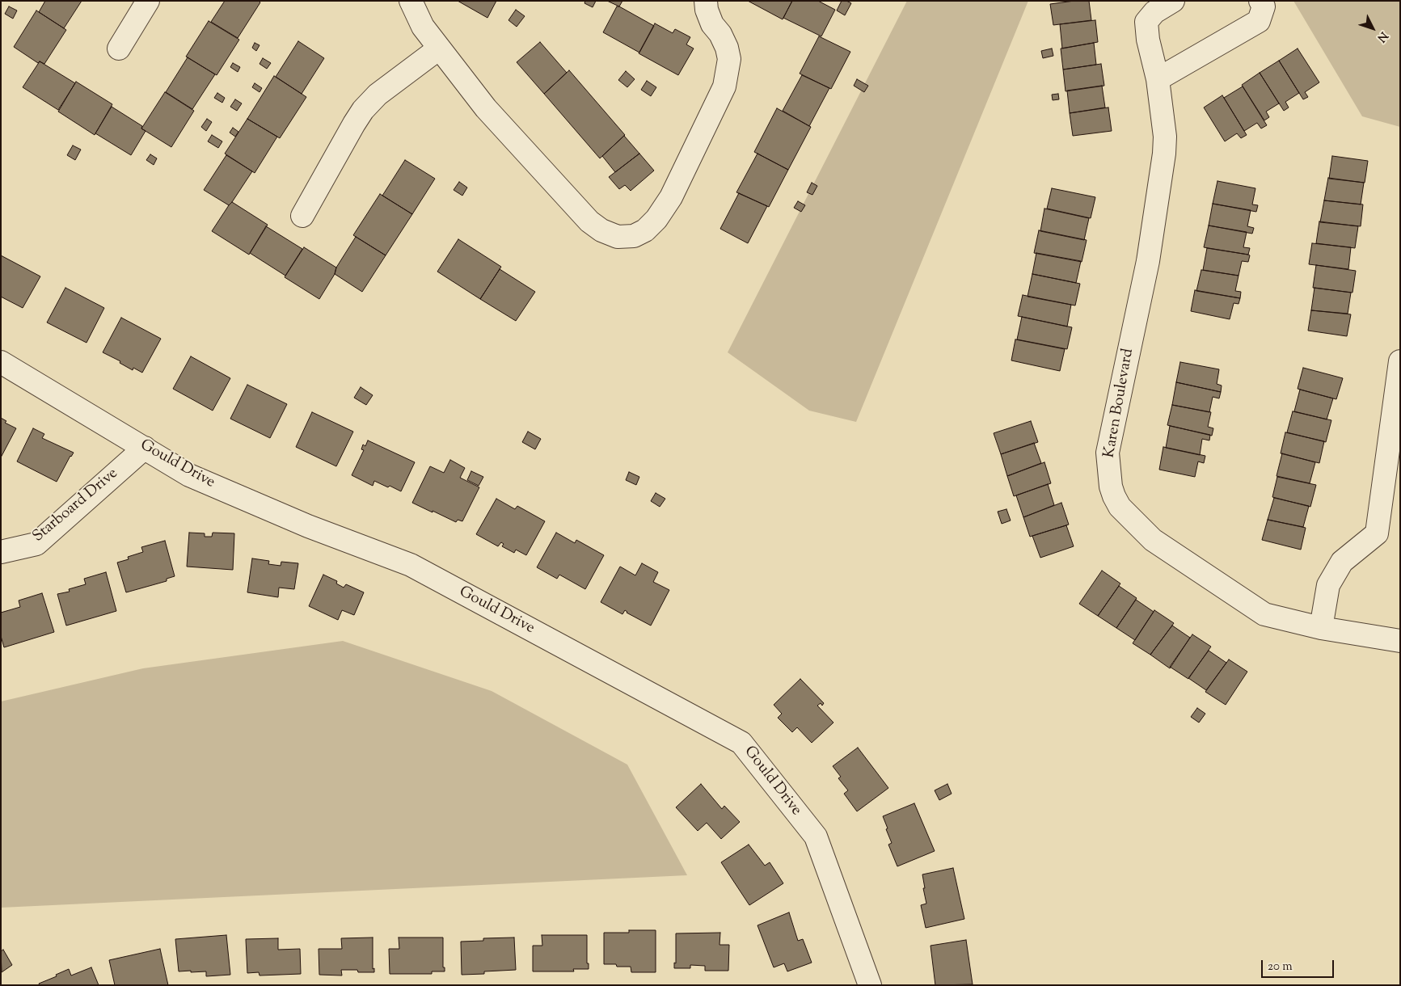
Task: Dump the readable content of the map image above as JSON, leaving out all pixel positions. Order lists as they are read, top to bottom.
{
  "streets": {
    "street": ["Karen Boulevard", "Gould Drive", "Starboard Drive"]
  },
  "crossings": [
    ["Gould Drive", "Starboard Drive"]
  ],
  "scale_bar": "20 m",
  "north": "bottom right"
}
